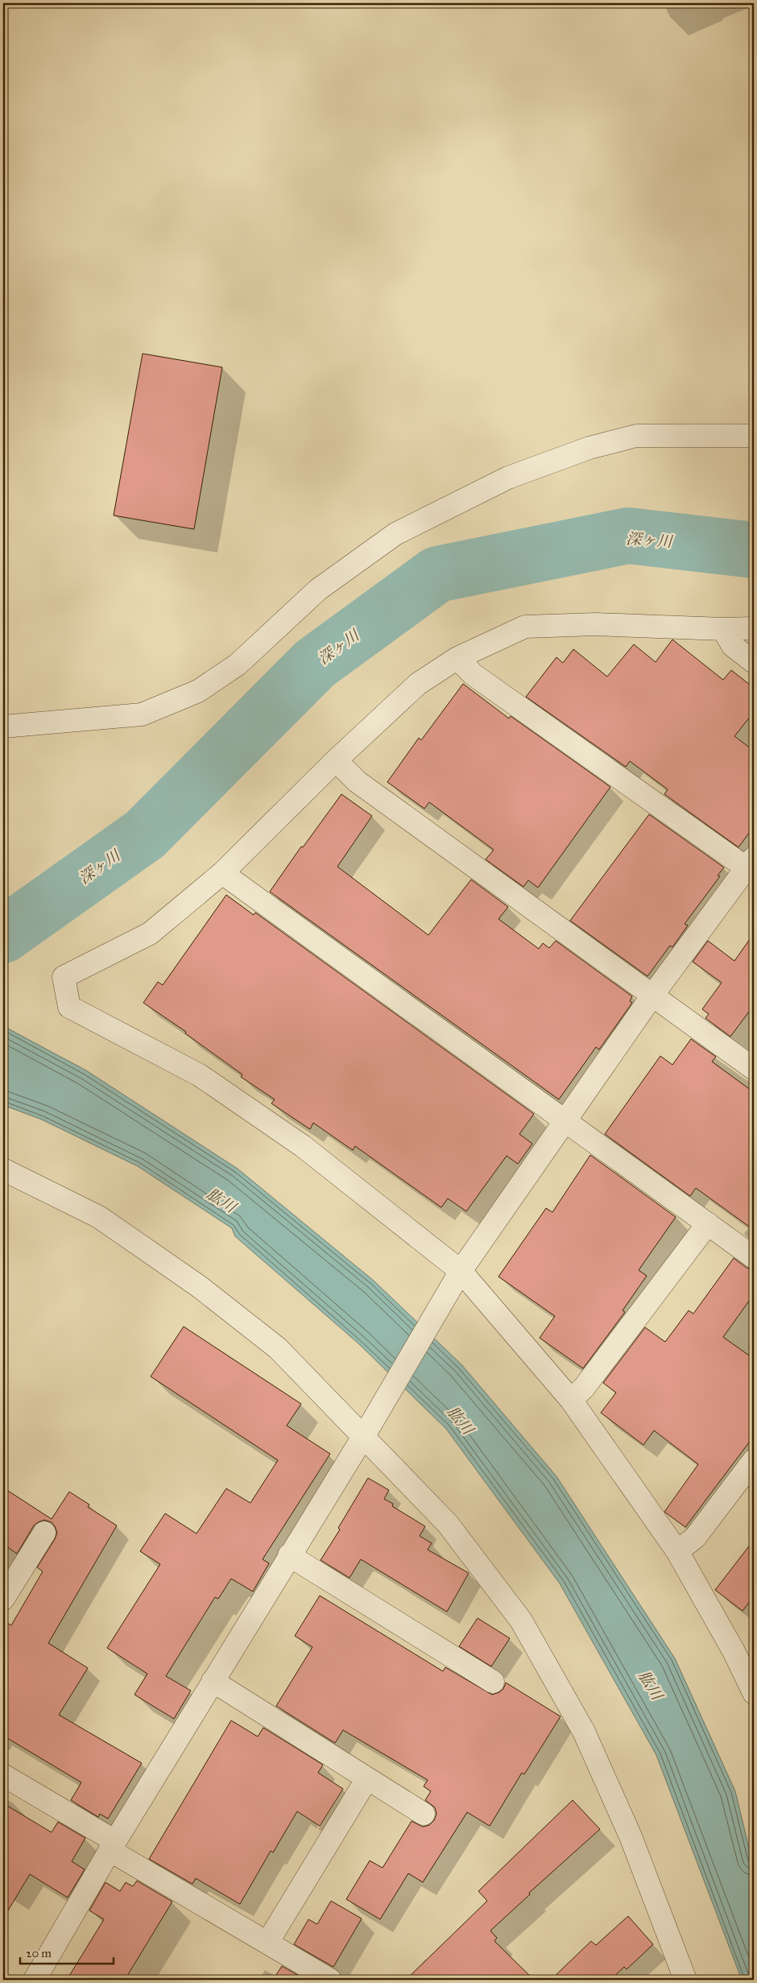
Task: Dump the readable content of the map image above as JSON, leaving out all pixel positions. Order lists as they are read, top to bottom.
{
  "water": ["深ヶ川", "肱川"],
  "scale_bar": "20 m"
}
